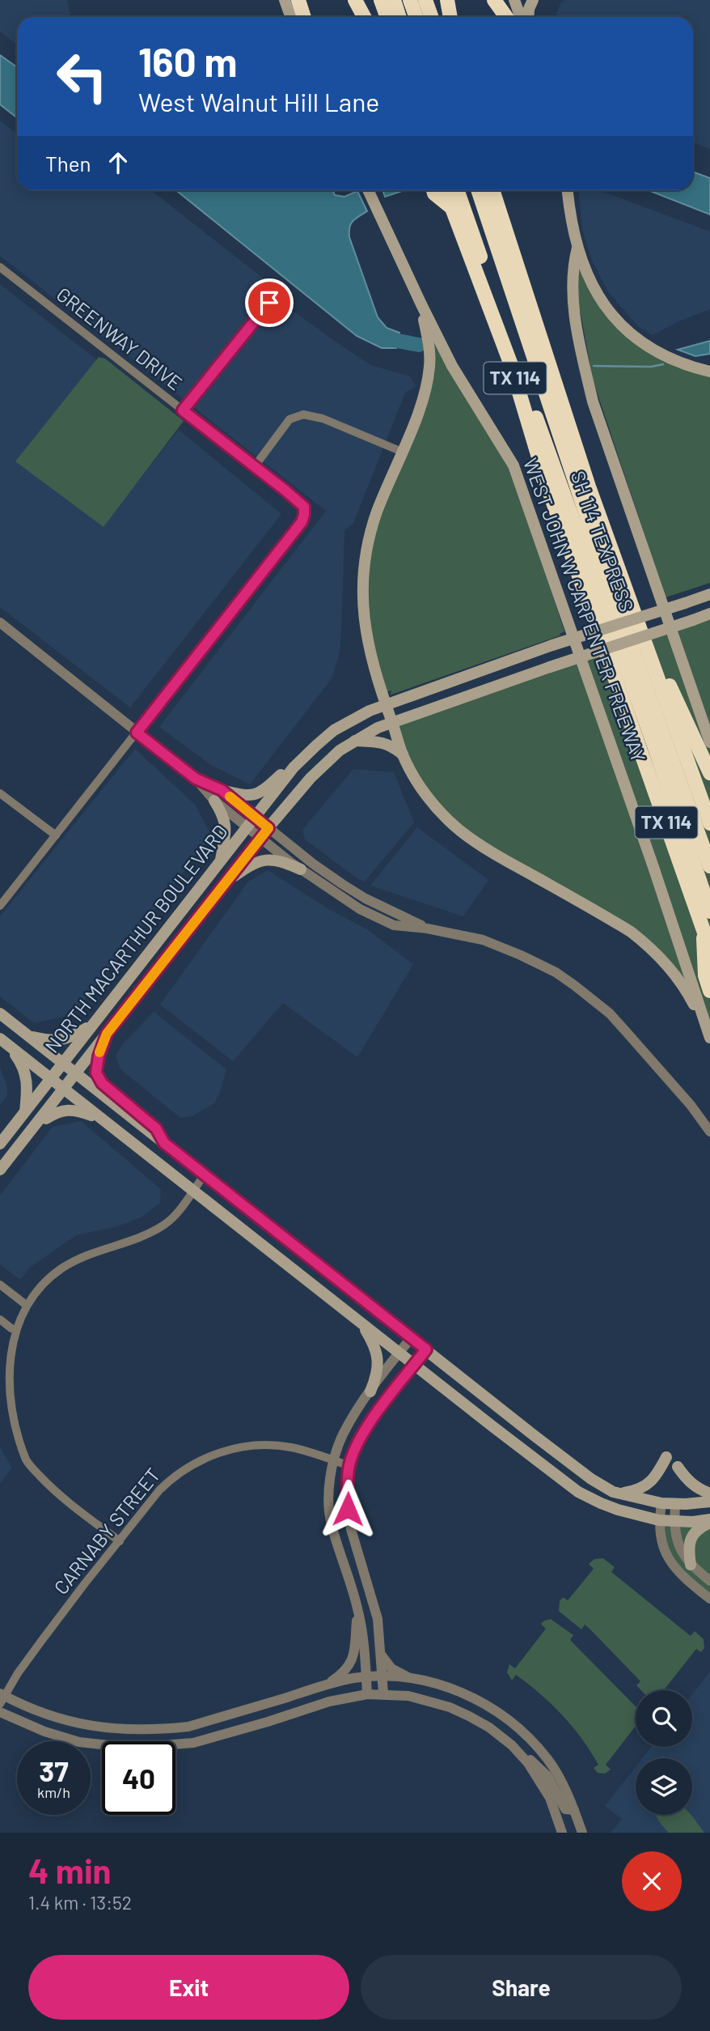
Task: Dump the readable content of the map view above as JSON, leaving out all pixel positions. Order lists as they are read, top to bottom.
{
  "streets": {
    "highway": ["TX 114", "SH 114 TEXPRESS", "WEST JOHN W CARPENTER FREEWAY"],
    "main road": ["NORTH MACARTHUR BOULEVARD"],
    "street": ["GREENWAY DRIVE", "CARNABY STREET"]
  },
  "page": {
    "turn": ["160 m", "West Walnut Hill Lane"],
    "then": "Then",
    "speed": "37 km/h",
    "limit": "40",
    "heading": ["4 min", "1.4 km · 13:52"],
    "buttons": ["Exit", "Share"]
  }
}
